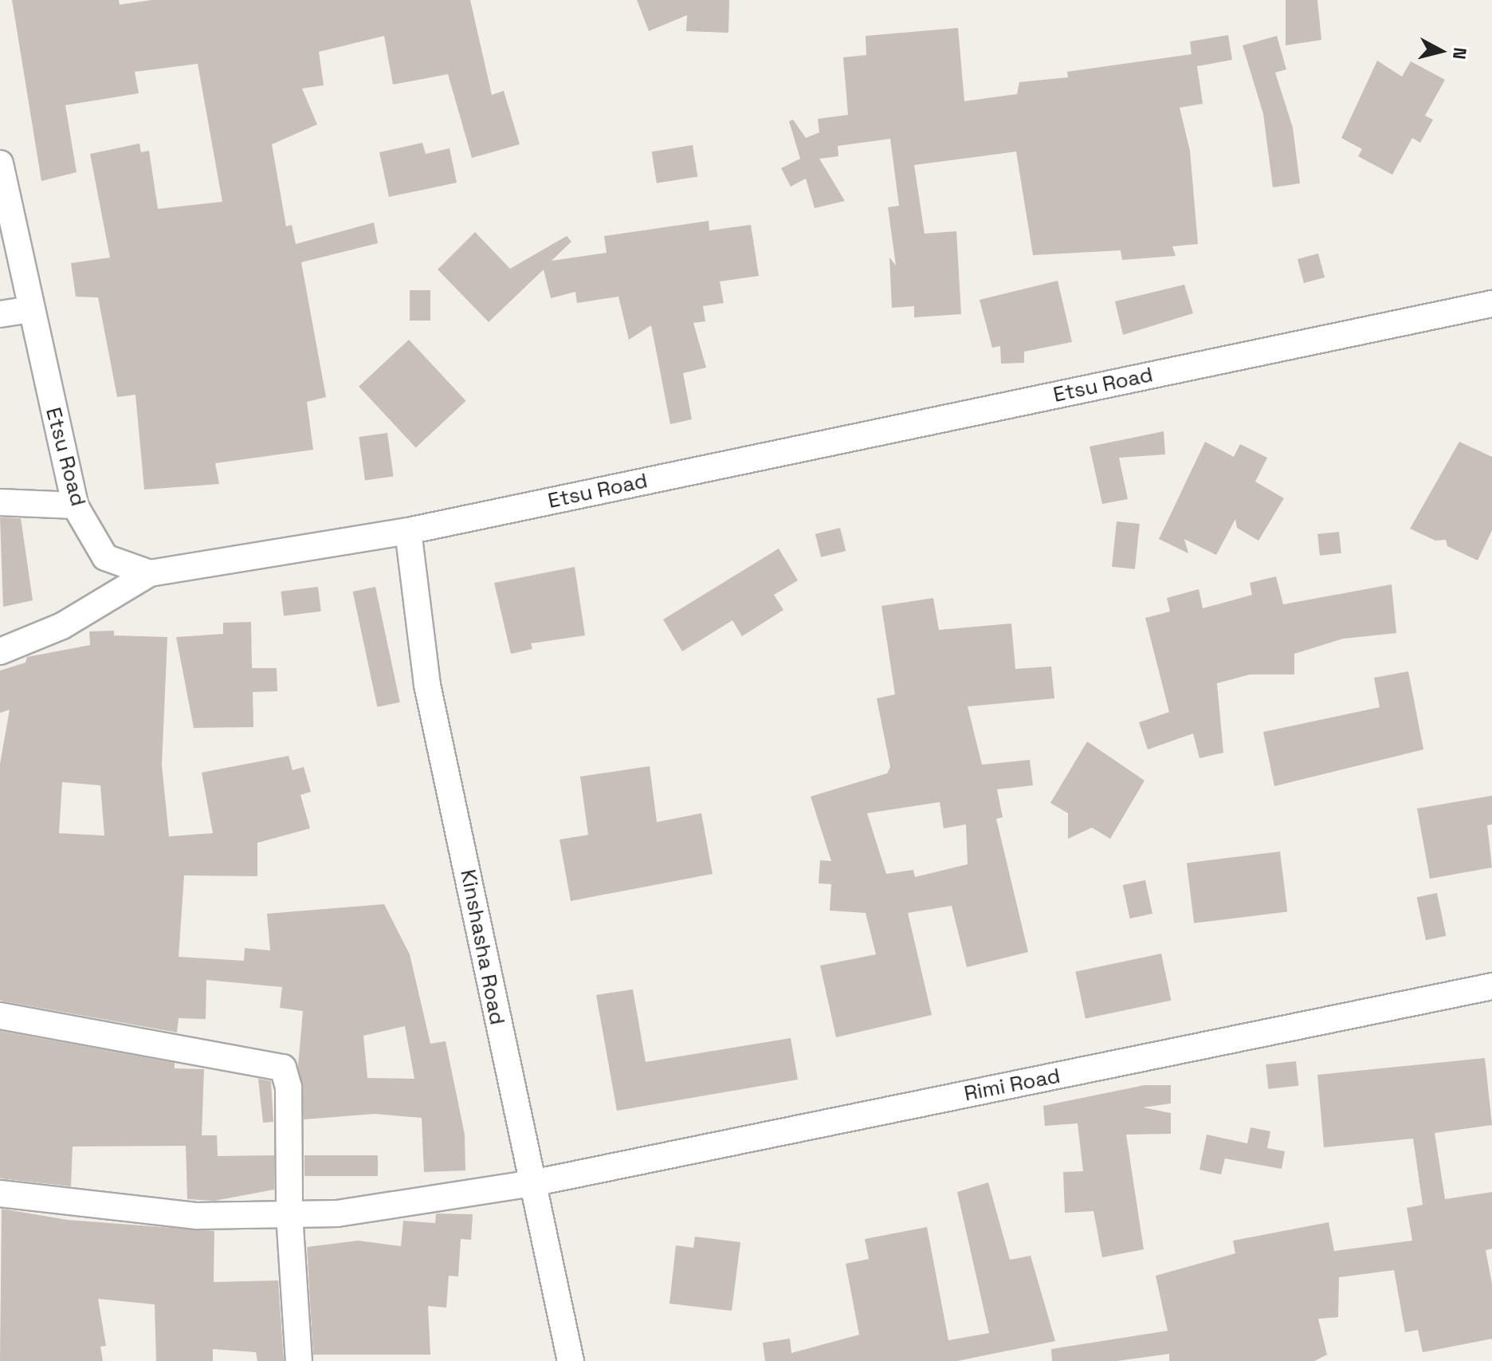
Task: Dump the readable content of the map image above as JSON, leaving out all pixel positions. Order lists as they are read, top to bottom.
{
  "streets": {
    "street": ["Etsu Road", "Kinshasha Road", "Rimi Road"]
  },
  "crossings": [
    ["Etsu Road", "Kinshasha Road"],
    ["Kinshasha Road", "Rimi Road"]
  ],
  "north": "right"
}
